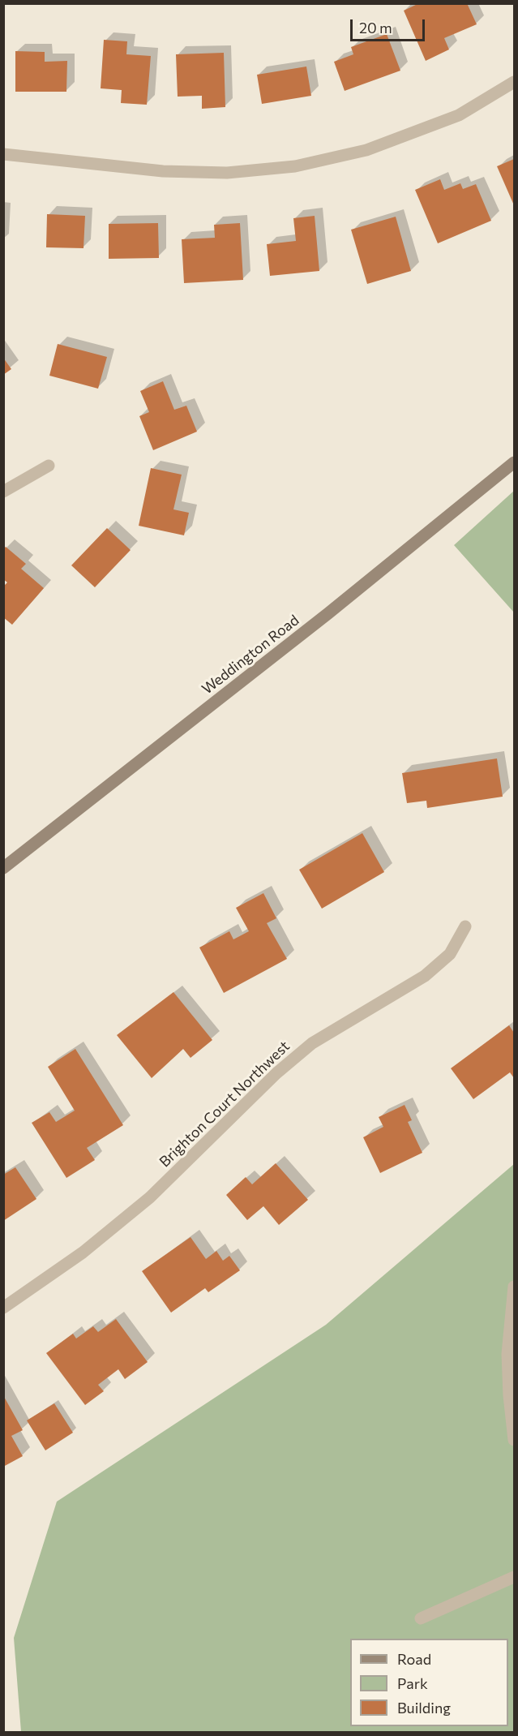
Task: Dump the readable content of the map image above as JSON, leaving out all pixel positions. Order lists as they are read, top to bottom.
{
  "streets": {
    "main road": ["Weddington Road"],
    "street": ["Brighton Court Northwest"]
  },
  "legend": ["Road", "Park", "Building"],
  "scale_bar": "20 m"
}
